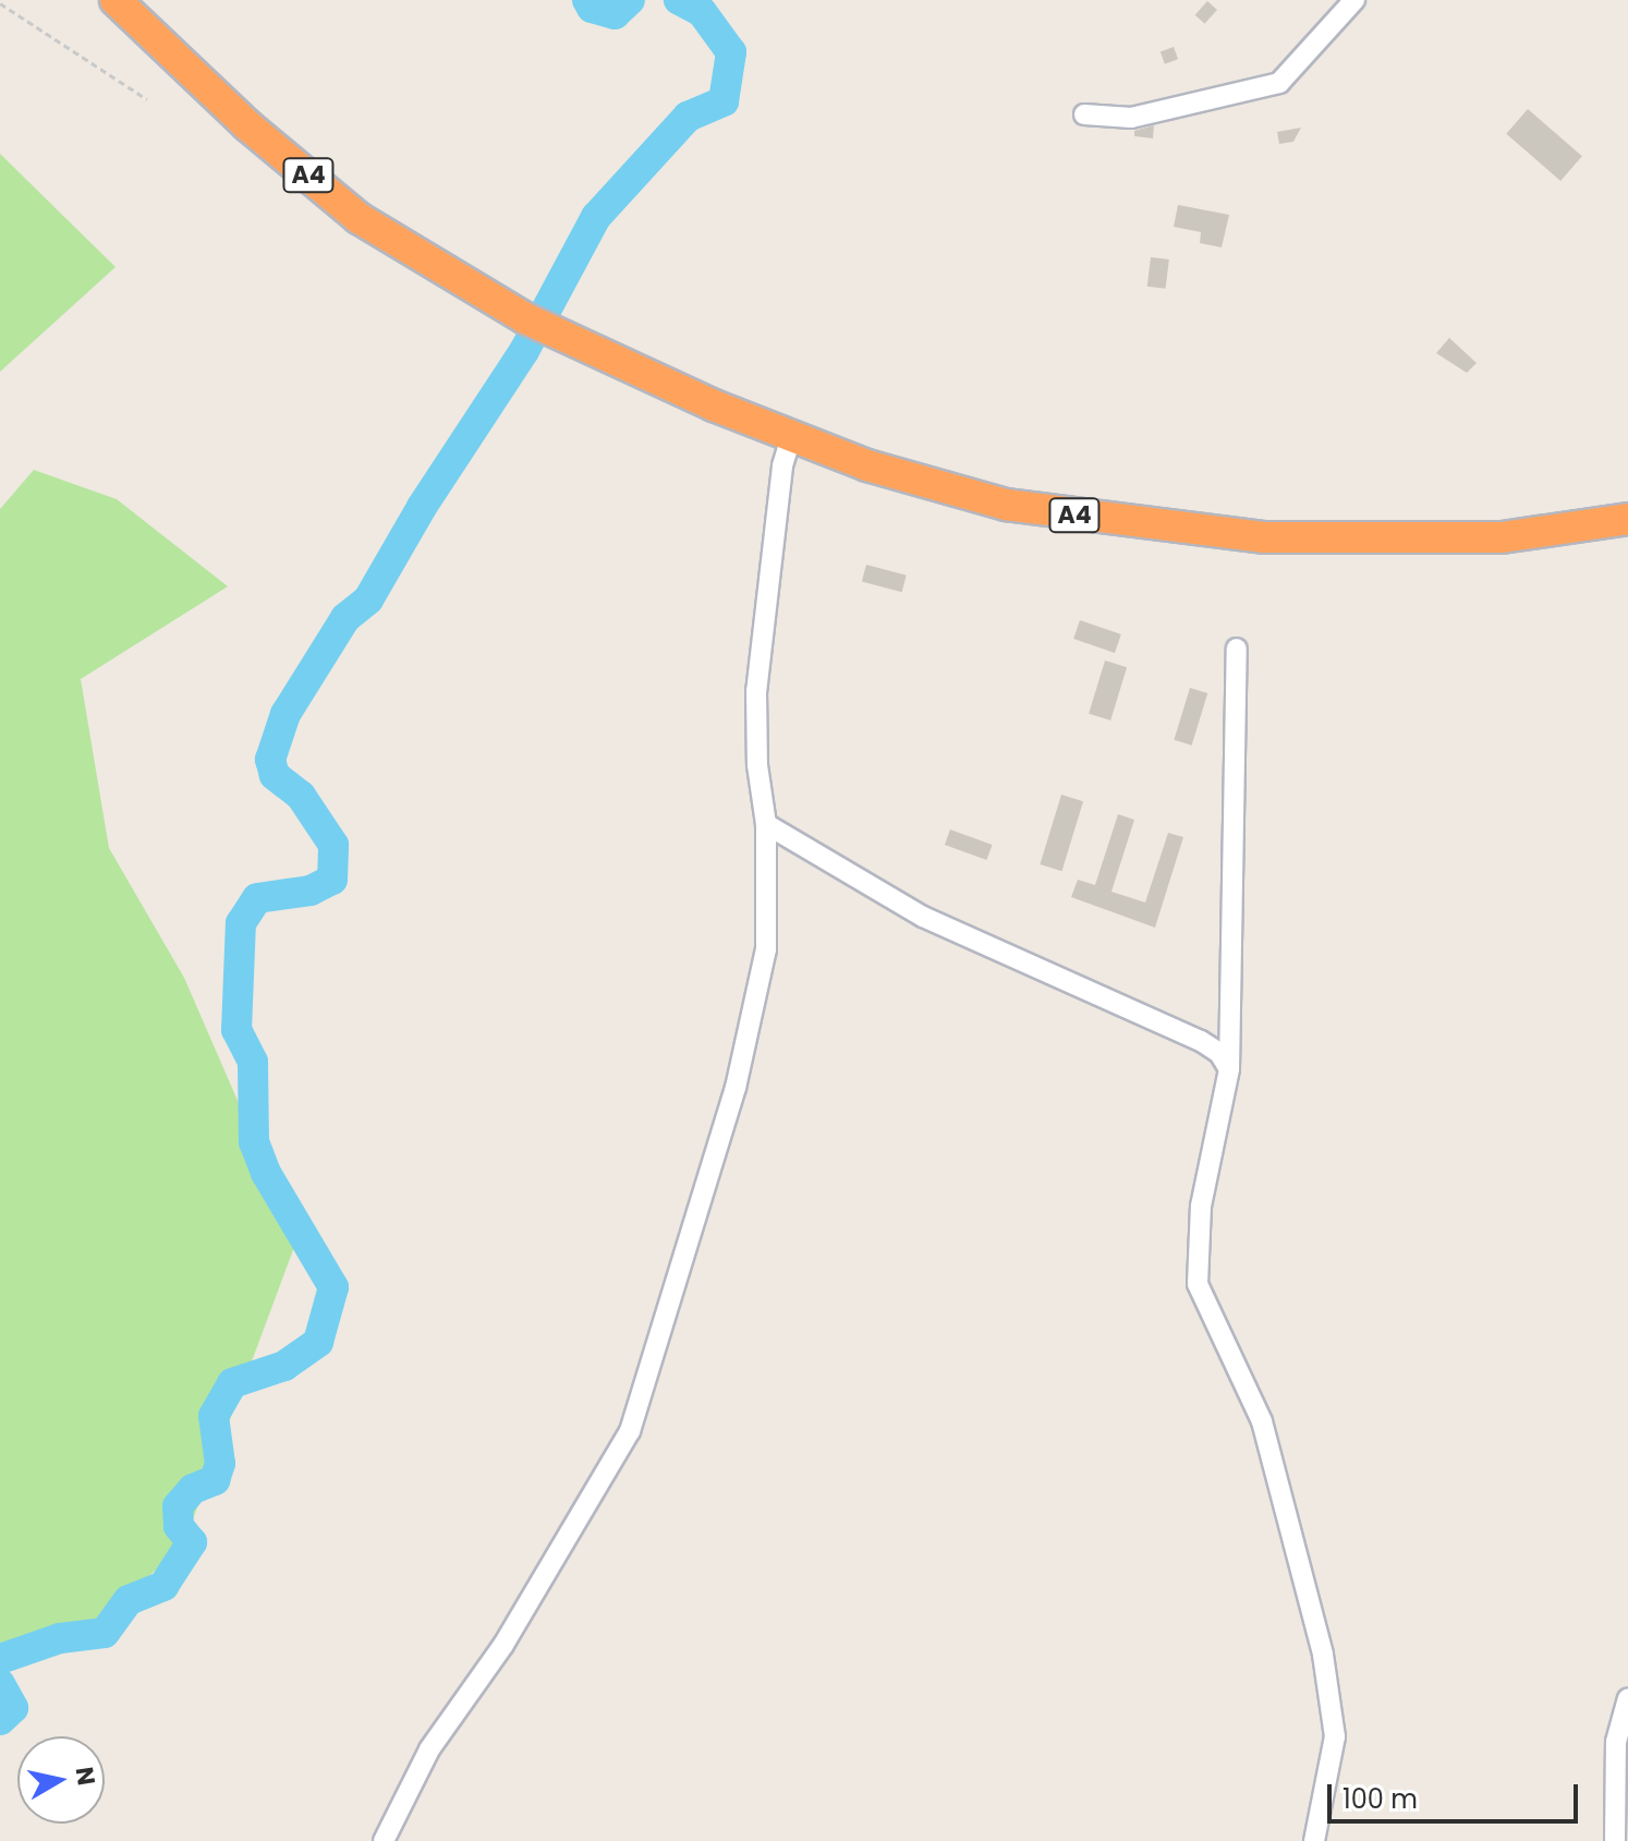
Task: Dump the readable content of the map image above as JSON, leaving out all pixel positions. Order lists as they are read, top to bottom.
{
  "streets": {
    "highway": ["A4"]
  },
  "scale_bar": "100 m",
  "north": "right"
}
